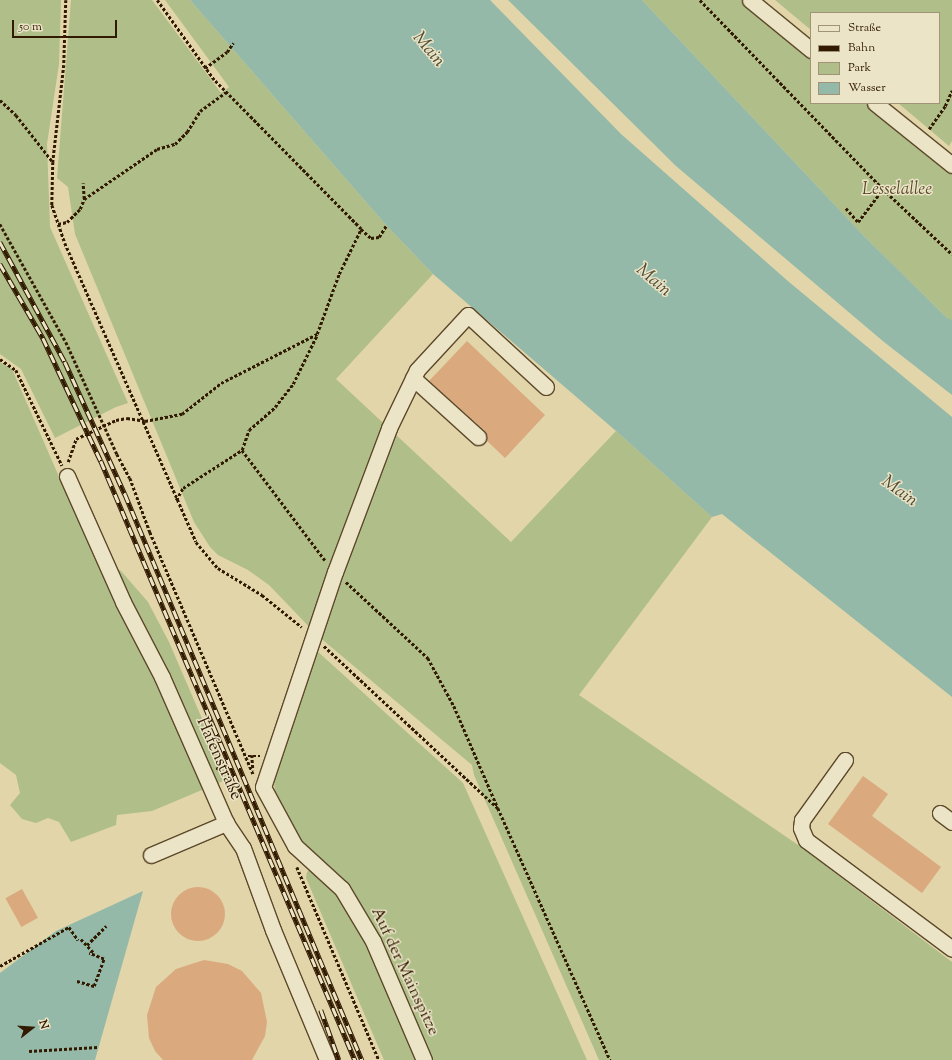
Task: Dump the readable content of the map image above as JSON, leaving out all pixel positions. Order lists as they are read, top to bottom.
{
  "streets": {
    "street": ["Hafenstraße", "Auf der Mainspitze"]
  },
  "water": ["Main"],
  "parks": ["Lesselallee"],
  "legend": [
    "Straße",
    "Bahn",
    "Park",
    "Wasser"
  ],
  "scale_bar": "50 m",
  "north": "right"
}
